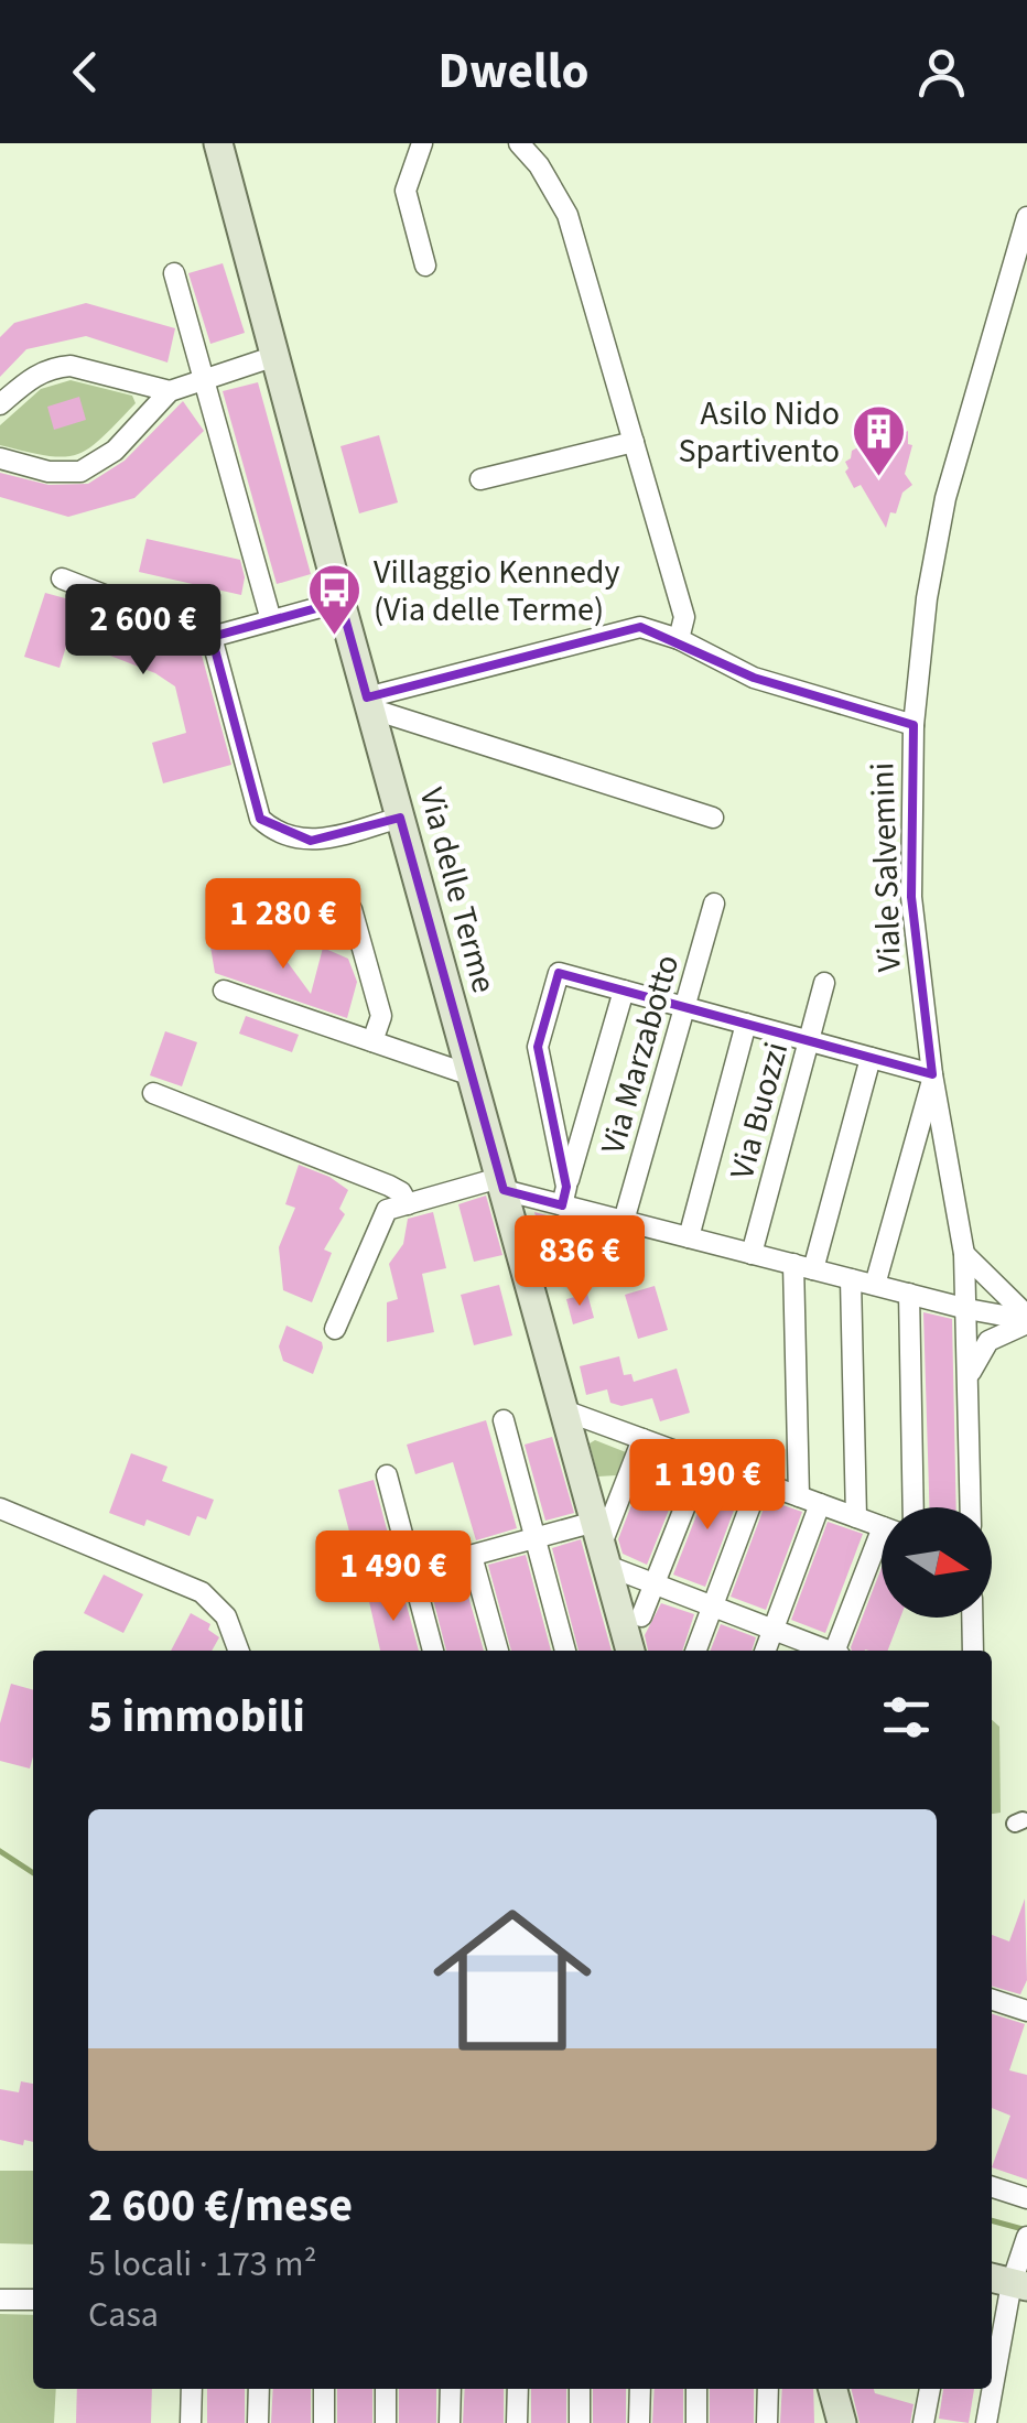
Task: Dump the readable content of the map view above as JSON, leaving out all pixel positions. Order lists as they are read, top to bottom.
{
  "streets": {
    "main road": ["Via delle Terme"],
    "street": ["Viale Salvemini", "Via Marzabotto", "Via Buozzi"]
  },
  "places": {
    "building": ["Asilo Nido Spartivento"],
    "bus stop": ["Villaggio Kennedy (Via delle Terme)"]
  },
  "north": "right",
  "page": {
    "header": "Dwello",
    "price": [
      "2 600 €",
      "1 280 €",
      "836 €",
      "1 190 €",
      "1 490 €"
    ],
    "heading": "5 immobili",
    "list": [
      {
        "name": "2 600 €/mese",
        "note": "5 locali · 173 m² · Casa"
      }
    ]
  }
}
